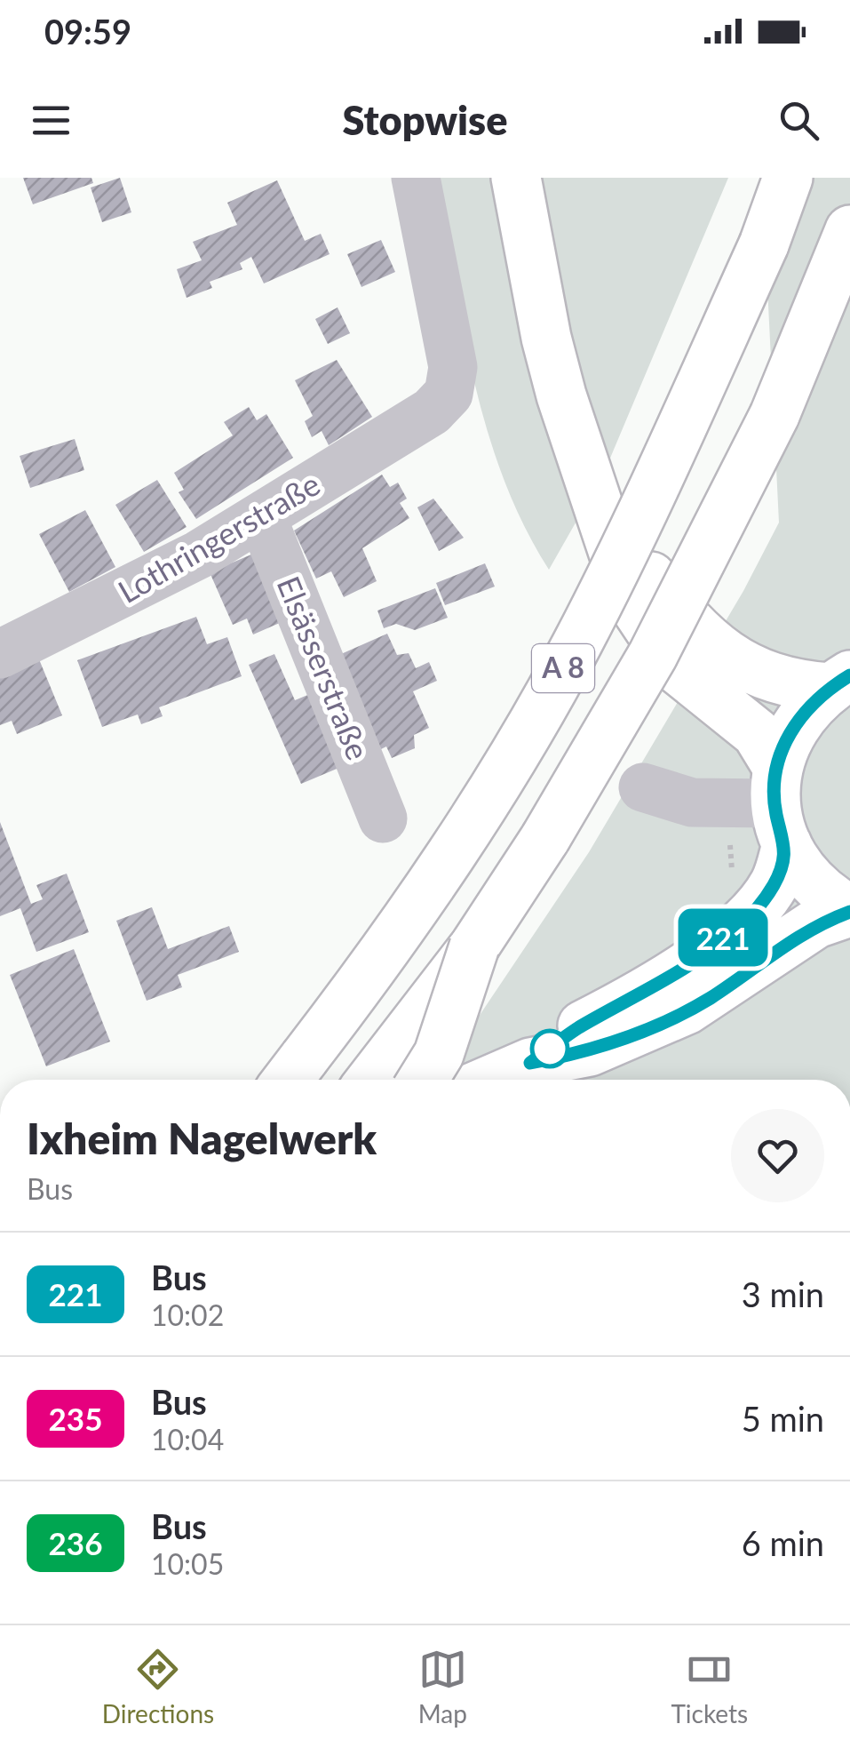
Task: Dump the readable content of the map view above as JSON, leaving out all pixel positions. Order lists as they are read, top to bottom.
{
  "streets": {
    "main road": ["A 8"],
    "street": ["Lothringerstraße", "Elsässerstraße"]
  },
  "crossings": [
    ["Lothringerstraße", "Elsässerstraße"]
  ],
  "lines": ["bus line 221"],
  "page": {
    "status": "09:59",
    "header": "Stopwise",
    "on_map": "221",
    "heading": ["Ixheim Nagelwerk", "Bus"],
    "list": [
      {
        "mark": "221",
        "name": "Bus",
        "note": "10:02",
        "value": "3 min"
      },
      {
        "mark": "235",
        "name": "Bus",
        "note": "10:04",
        "value": "5 min"
      },
      {
        "mark": "236",
        "name": "Bus",
        "note": "10:05",
        "value": "6 min"
      }
    ],
    "tabs": ["Directions", "Map", "Tickets"]
  }
}
